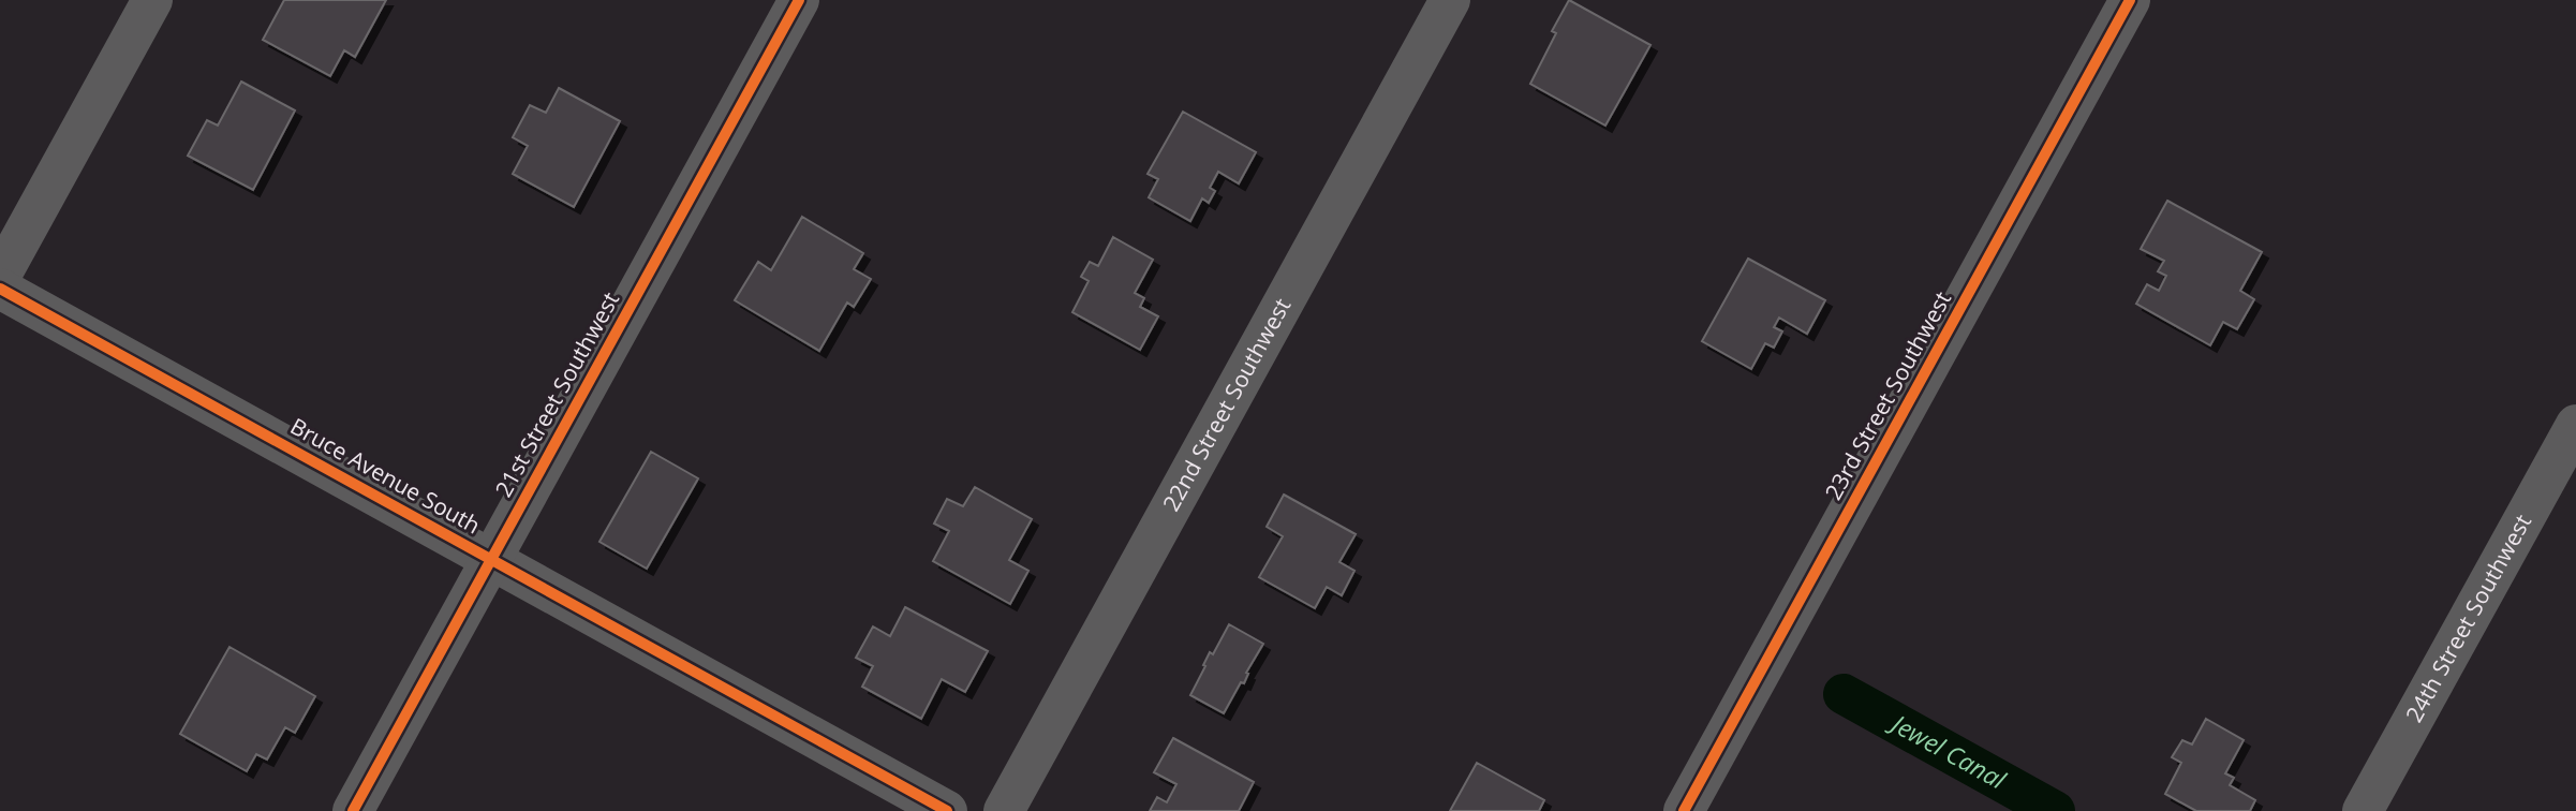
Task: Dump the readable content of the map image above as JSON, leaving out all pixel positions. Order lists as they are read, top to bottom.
{
  "streets": {
    "street": [
      "21st Street Southwest",
      "23rd Street Southwest",
      "22nd Street Southwest",
      "Bruce Avenue South",
      "24th Street Southwest"
    ]
  },
  "crossings": [
    ["21st Street Southwest", "Bruce Avenue South"]
  ],
  "water": ["Jewel Canal"]
}
